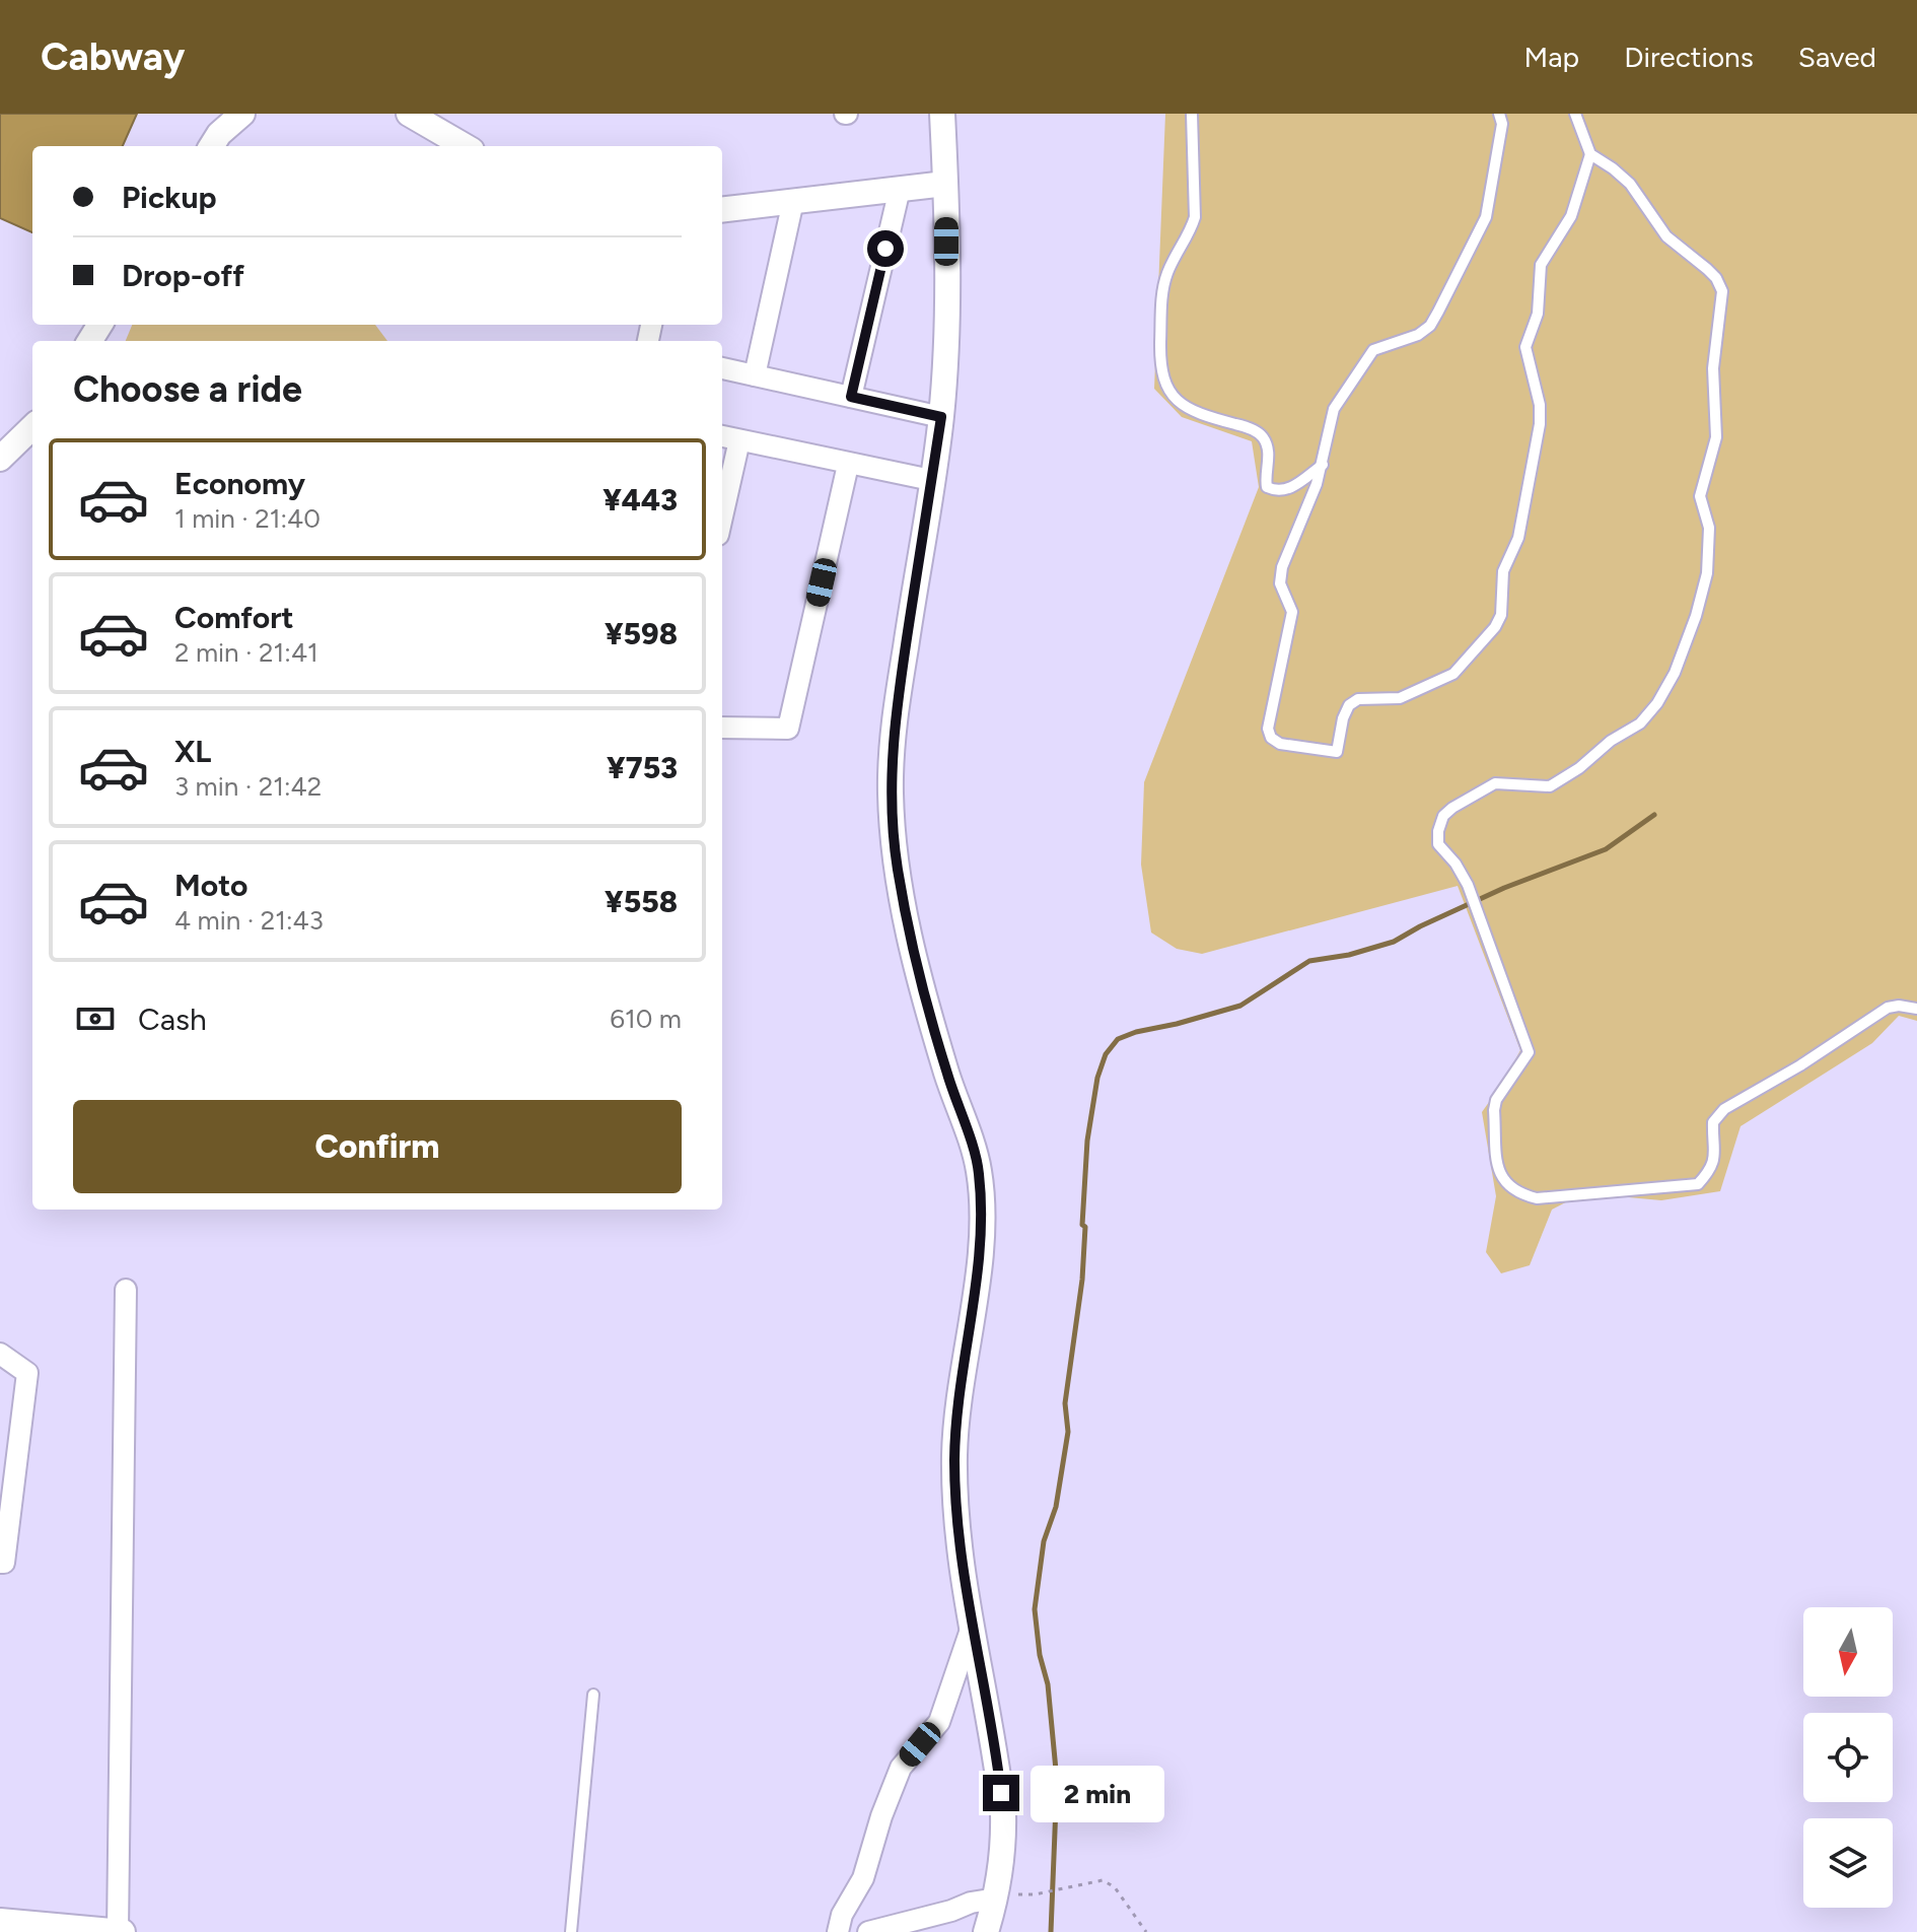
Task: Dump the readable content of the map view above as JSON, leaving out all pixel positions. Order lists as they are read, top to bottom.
{
  "north": "bottom",
  "page": {
    "header": "Cabway",
    "nav": ["Map", "Directions", "Saved"],
    "banner": ["Pickup", "Drop-off"],
    "heading": "Choose a ride",
    "list": [
      {
        "name": "Economy",
        "note": "1 min · 21:40",
        "value": "¥443"
      },
      {
        "name": "Comfort",
        "note": "2 min · 21:41",
        "value": "¥598"
      },
      {
        "name": "XL",
        "note": "3 min · 21:42",
        "value": "¥753"
      },
      {
        "name": "Moto",
        "note": "4 min · 21:43",
        "value": "¥558"
      }
    ],
    "pay": ["Cash", "610 m"],
    "buttons": "Confirm",
    "bubble": "2 min"
  }
}
